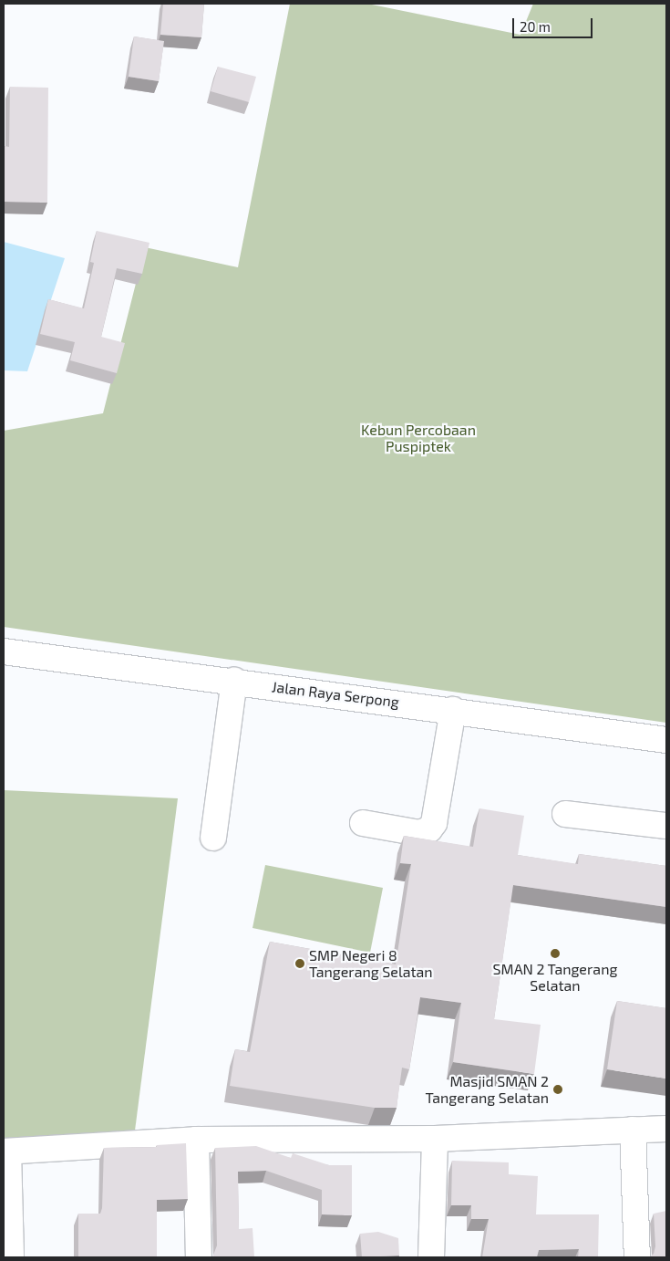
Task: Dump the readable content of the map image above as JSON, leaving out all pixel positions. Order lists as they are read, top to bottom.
{
  "streets": {
    "street": ["Jalan Raya Serpong"]
  },
  "parks": ["Kebun Percobaan Puspiptek"],
  "places": ["SMAN 2 Tangerang Selatan", "SMP Negeri 8 Tangerang Selatan", "Masjid SMAN 2 Tangerang Selatan"],
  "scale_bar": "20 m"
}
